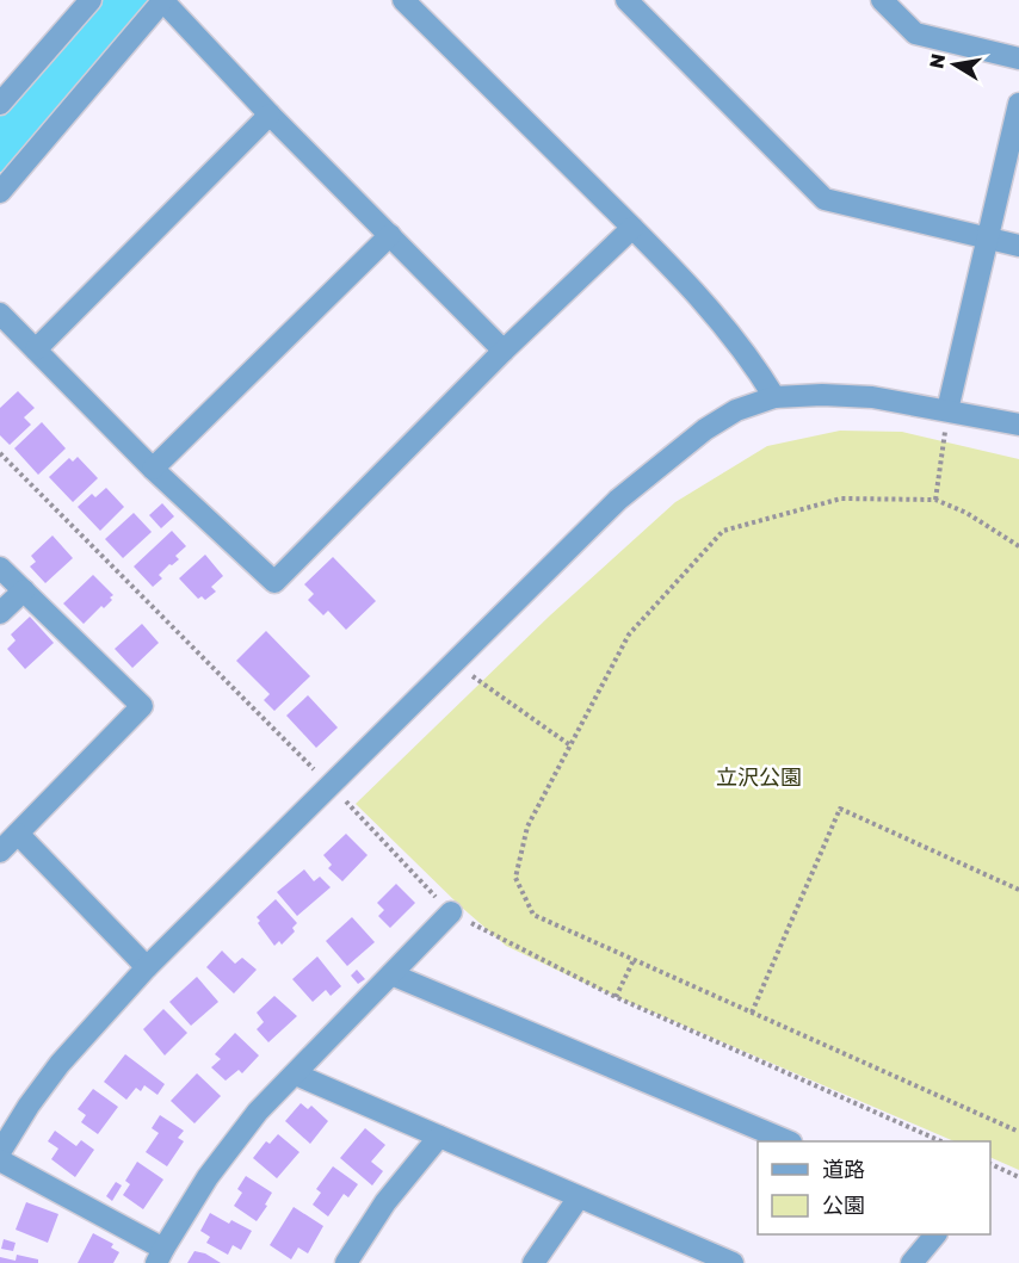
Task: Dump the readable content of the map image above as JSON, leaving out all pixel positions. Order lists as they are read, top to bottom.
{
  "parks": ["立沢公園"],
  "legend": ["道路", "公園"],
  "north": "left"
}
